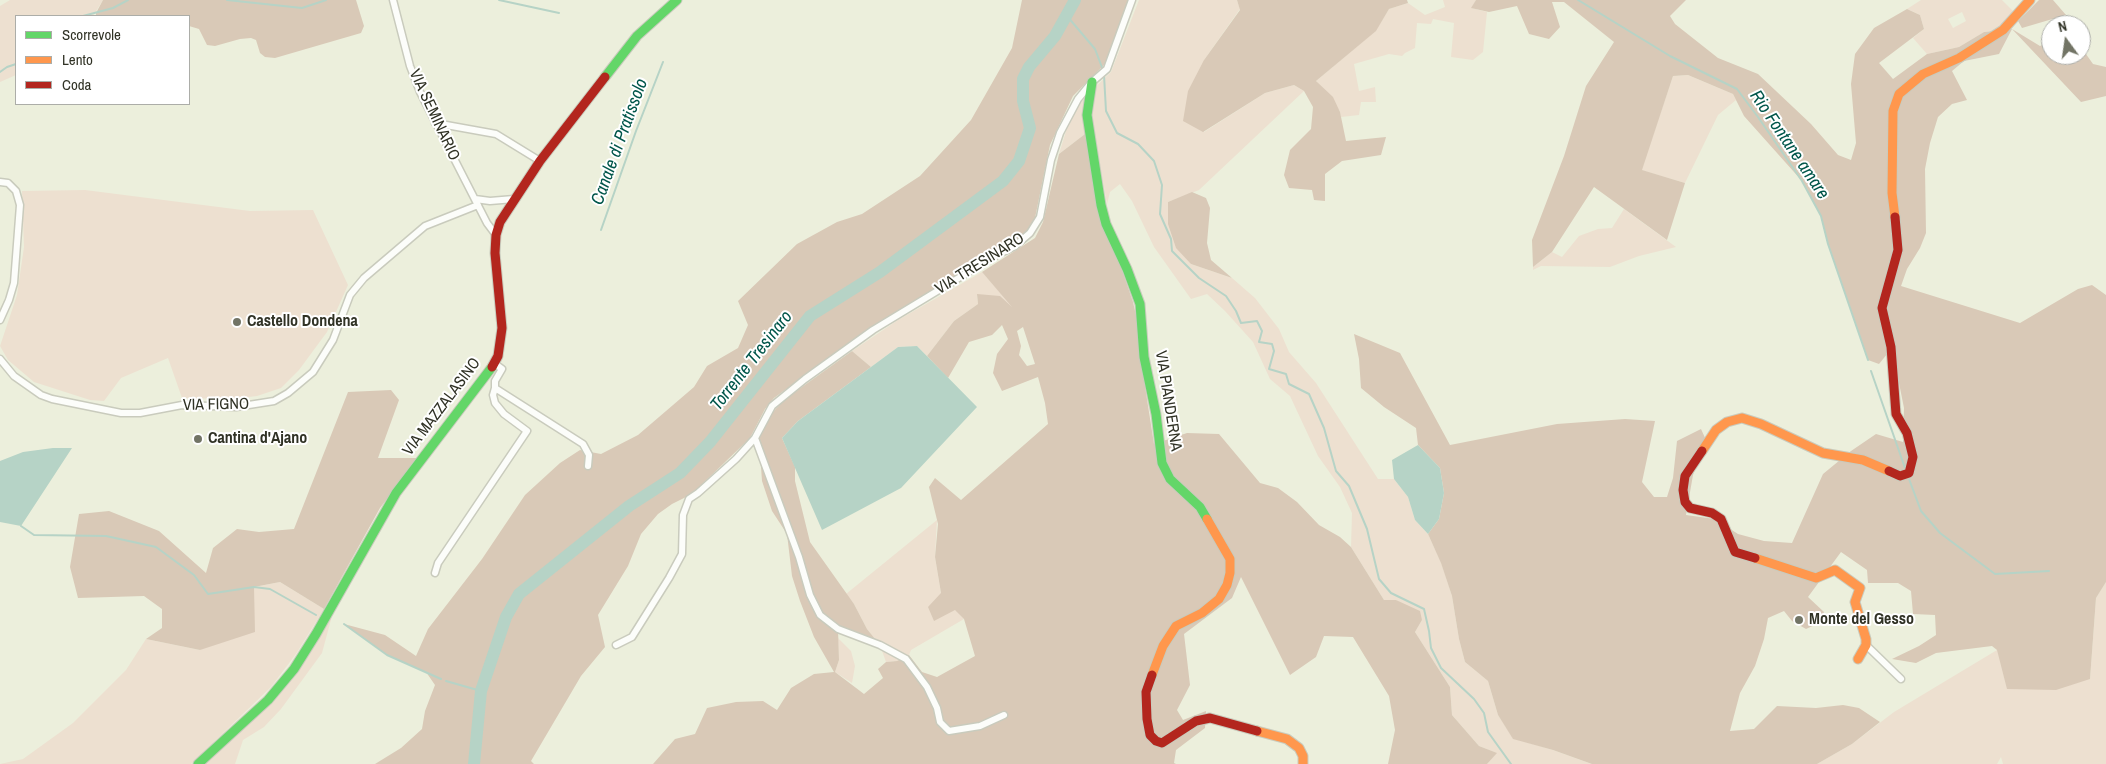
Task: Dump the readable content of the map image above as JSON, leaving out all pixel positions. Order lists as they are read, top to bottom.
{
  "streets": {
    "street": [
      "VIA SEMINARIO",
      "VIA TRESINARO",
      "VIA PIANDERNA",
      "VIA FIGNO",
      "VIA MAZZALASINO"
    ]
  },
  "crossings": [
    ["VIA SEMINARIO", "VIA FIGNO"],
    ["VIA SEMINARIO", "VIA MAZZALASINO"],
    ["VIA TRESINARO", "VIA PIANDERNA"]
  ],
  "water": ["Canale di Pratissolo", "Rio Fontane amare", "Torrente Tresinaro"],
  "places": ["Castello Dondena", "Cantina d'Ajano", "Monte del Gesso"],
  "legend": ["Scorrevole", "Lento", "Coda"],
  "north": "top"
}
